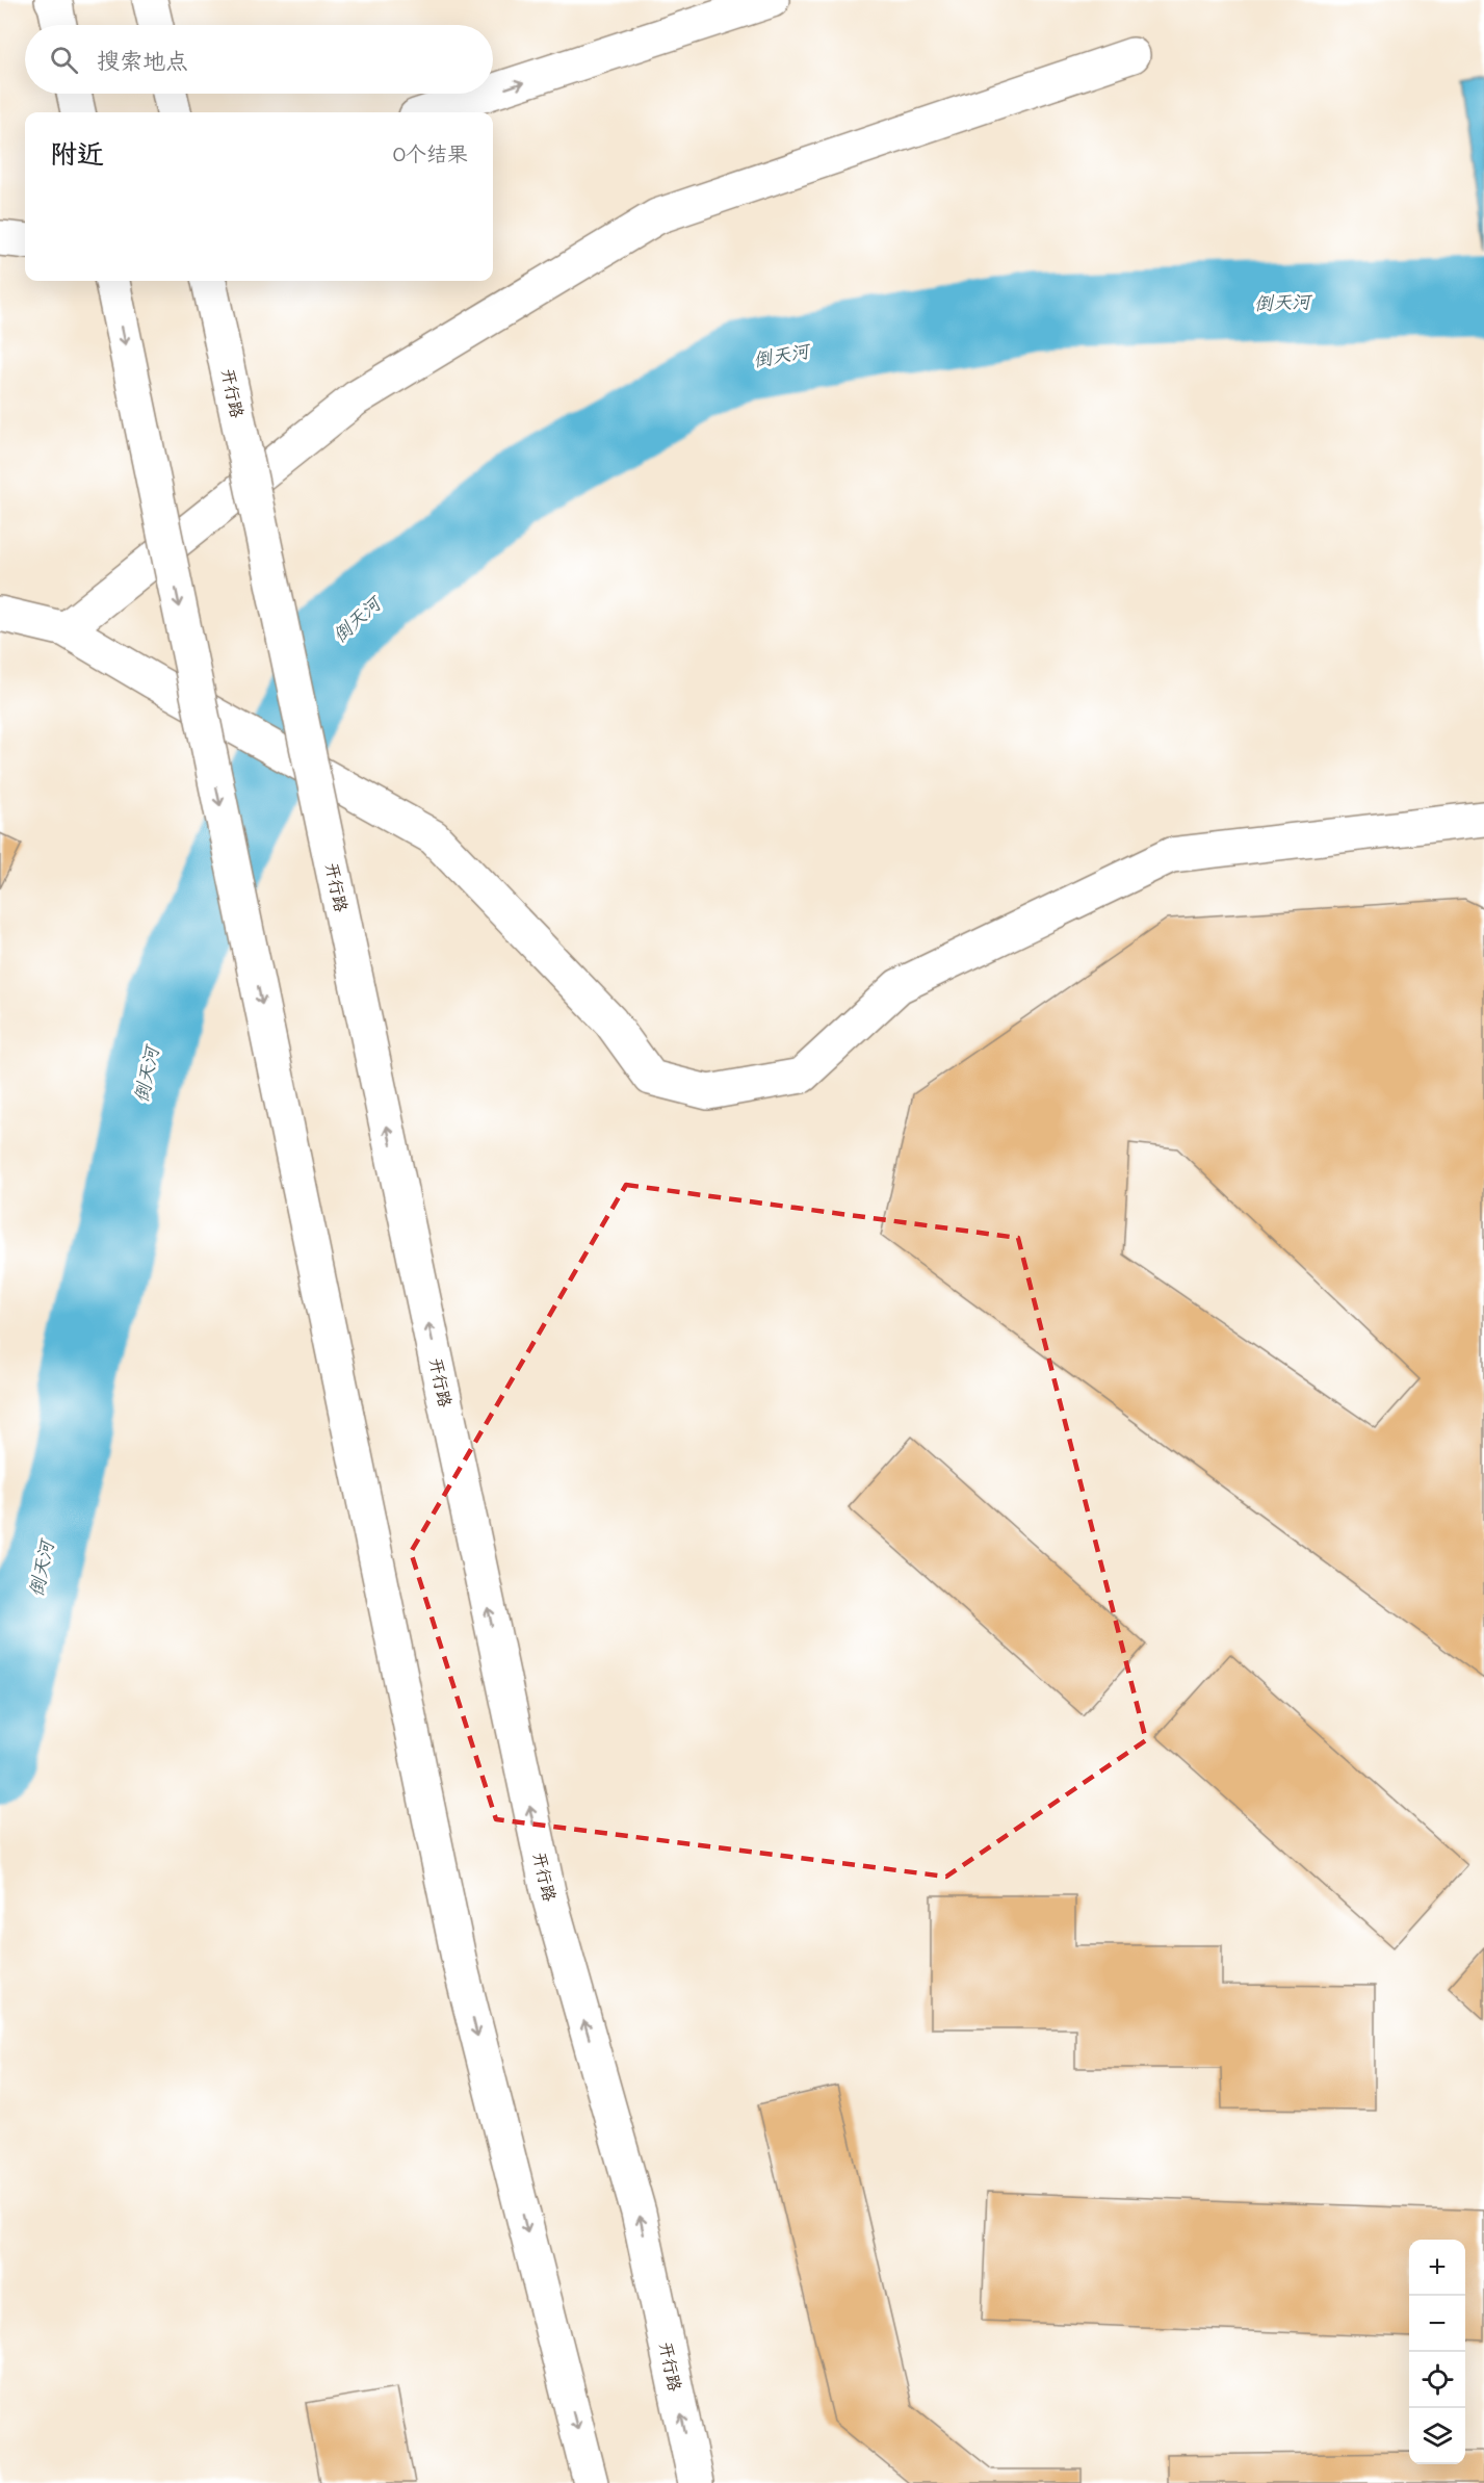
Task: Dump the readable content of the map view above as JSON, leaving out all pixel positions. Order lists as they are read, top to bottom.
{
  "streets": {
    "main road": ["开行路"]
  },
  "water": ["倒天河"],
  "page": {
    "search": "搜索地点",
    "heading": ["附近", "0个结果"],
    "map_buttons": ["+", "−"]
  }
}
